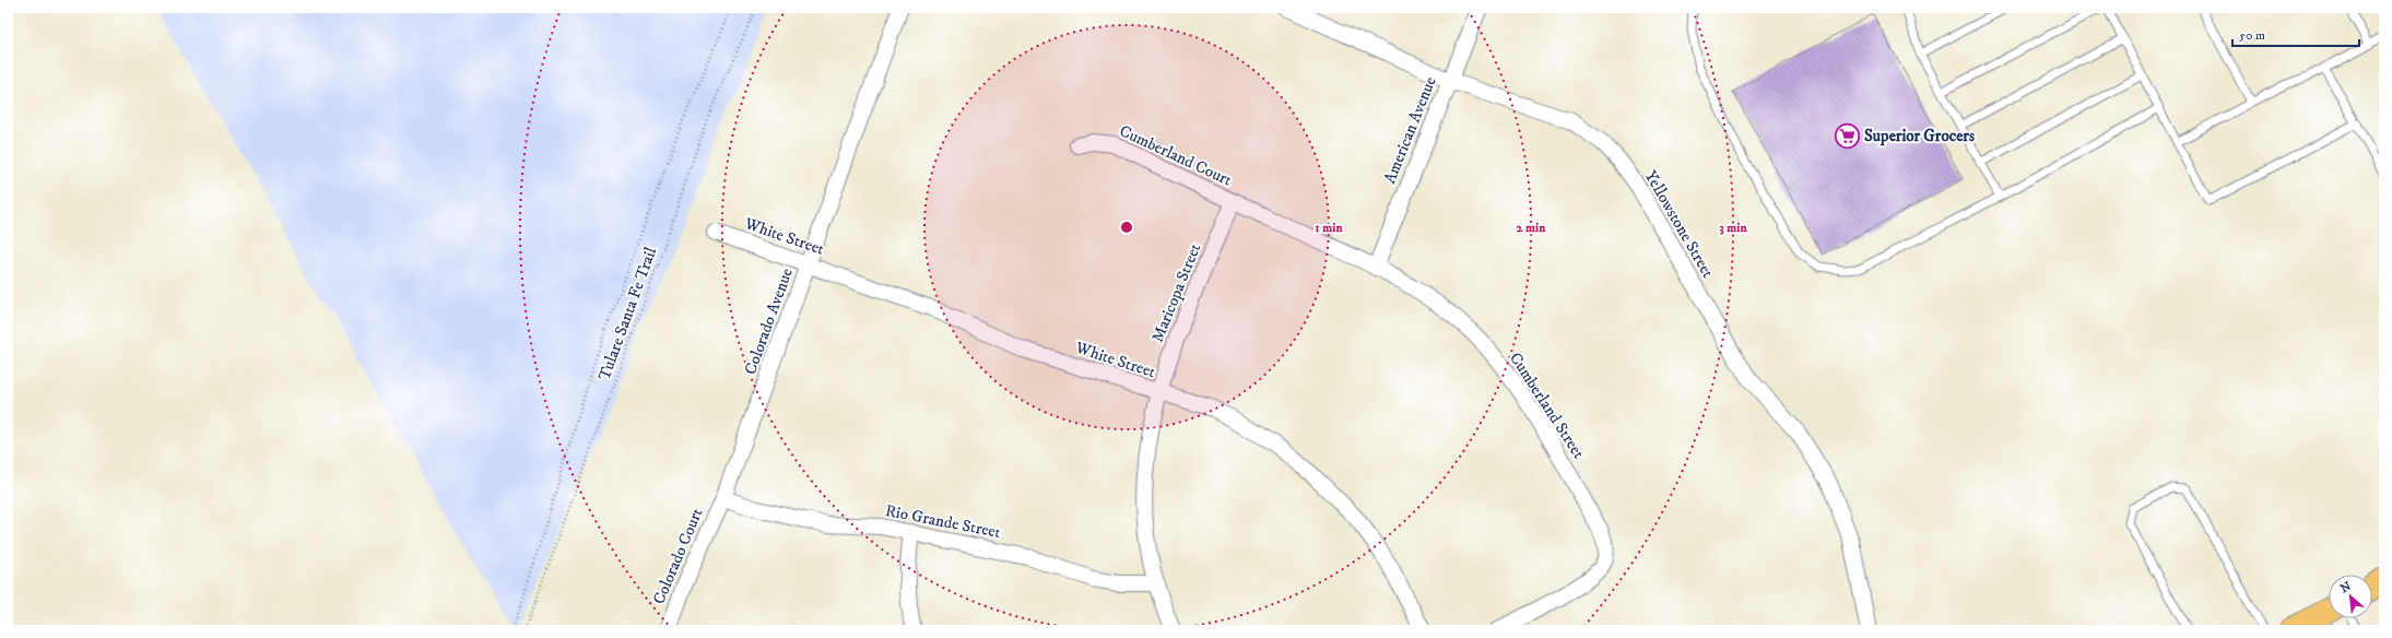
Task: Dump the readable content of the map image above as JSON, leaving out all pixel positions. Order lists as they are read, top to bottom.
{
  "streets": {
    "street": [
      "American Avenue",
      "Cumberland Court",
      "Yellowstone Street",
      "White Street",
      "Maricopa Street",
      "Colorado Avenue",
      "Cumberland Street",
      "Rio Grande Street",
      "Colorado Court"
    ],
    "path": ["Tulare Santa Fe Trail"]
  },
  "crossings": [
    ["American Avenue", "Yellowstone Street"],
    ["American Avenue", "Cumberland Street"],
    ["Cumberland Court", "Maricopa Street"],
    ["Cumberland Court", "Cumberland Street"],
    ["White Street", "Maricopa Street"],
    ["White Street", "Colorado Avenue"],
    ["Maricopa Street", "Cumberland Street"],
    ["Maricopa Street", "Rio Grande Street"],
    ["Colorado Avenue", "Rio Grande Street"],
    ["Colorado Avenue", "Colorado Court"],
    ["Rio Grande Street", "Colorado Court"]
  ],
  "places": {
    "supermarket": ["Superior Grocers"]
  },
  "scale_bar": "50 m",
  "north": "top left",
  "rings": ["1 min", "2 min", "3 min"]
}
